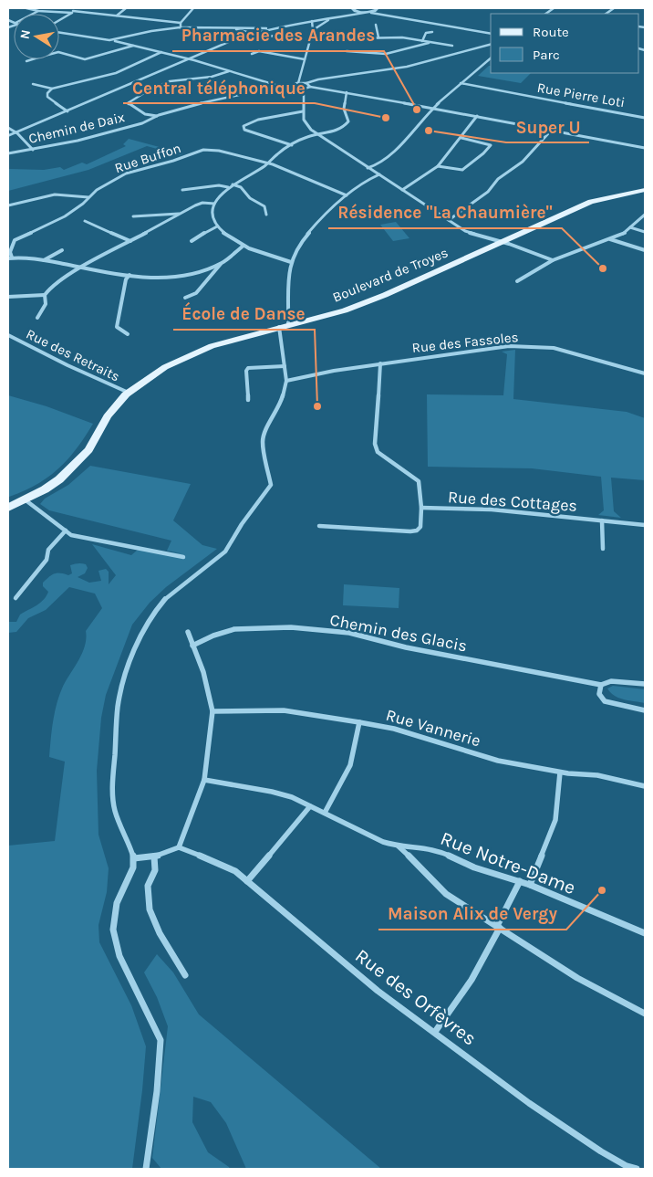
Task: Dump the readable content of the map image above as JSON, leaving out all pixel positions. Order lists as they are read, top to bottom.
{
  "streets": {
    "main road": ["Boulevard de Troyes"],
    "street": [
      "Rue Pierre Loti",
      "Chemin de Daix",
      "Rue Buffon",
      "Rue des Fassoles",
      "Rue des Retraits",
      "Rue des Cottages",
      "Chemin des Glacis",
      "Rue Vannerie",
      "Rue Notre-Dame",
      "Rue des Orfèvres"
    ]
  },
  "crossings": [
    ["Boulevard de Troyes", "Rue des Retraits"]
  ],
  "places": [
    "Pharmacie des Arandes",
    "Central téléphonique",
    "Super U",
    "Résidence \"La Chaumière\"",
    "École de Danse",
    "Maison Alix de Vergy"
  ],
  "legend": ["Route", "Parc"],
  "north": "left"
}
